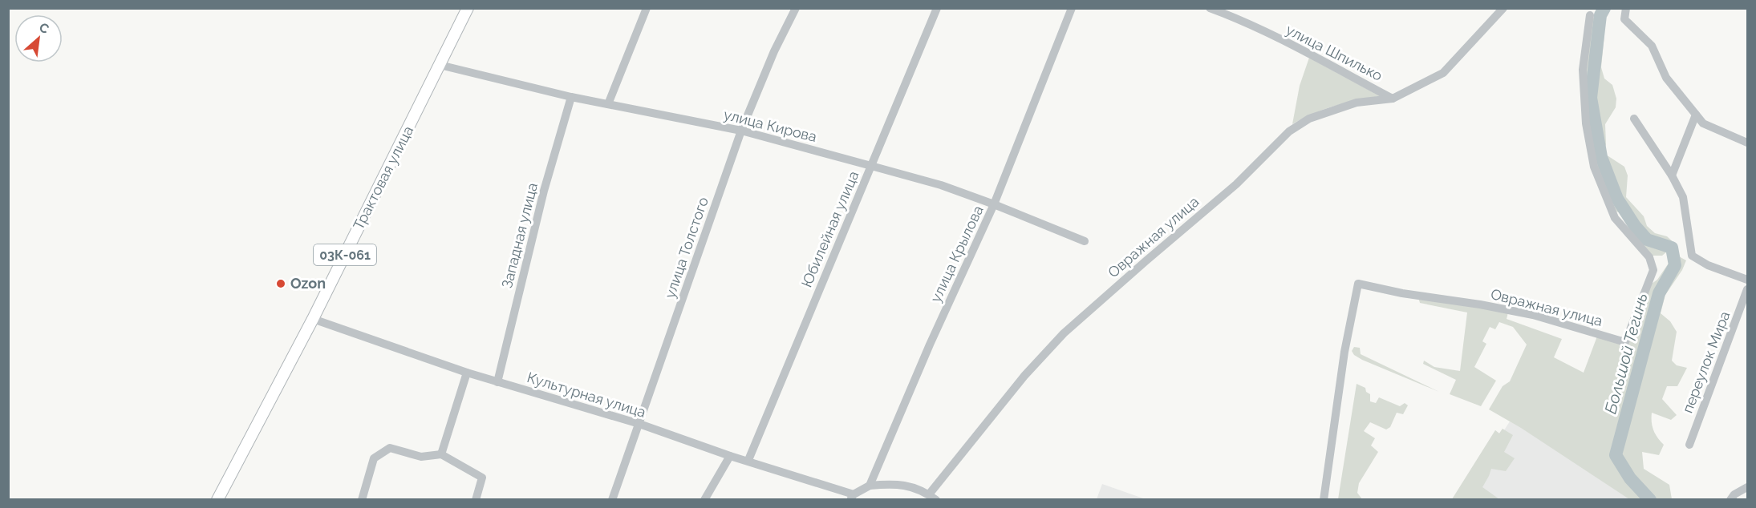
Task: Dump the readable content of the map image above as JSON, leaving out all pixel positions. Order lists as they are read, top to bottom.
{
  "streets": {
    "main road": ["Трактовая улица", "03К-061"],
    "street": [
      "улица Шпилько",
      "улица Кирова",
      "Юбилейная улица",
      "Западная улица",
      "Овражная улица",
      "улица Толстого",
      "улица Крылова",
      "переулок Мира",
      "Культурная улица"
    ]
  },
  "crossings": [
    ["улица Шпилько", "Овражная улица"],
    ["улица Кирова", "Трактовая улица"],
    ["улица Кирова", "Юбилейная улица"],
    ["улица Кирова", "Западная улица"],
    ["улица Кирова", "улица Толстого"],
    ["улица Кирова", "улица Крылова"],
    ["Трактовая улица", "Культурная улица"],
    ["Юбилейная улица", "Культурная улица"],
    ["Западная улица", "Культурная улица"],
    ["Овражная улица", "улица Крылова"],
    ["улица Толстого", "Культурная улица"]
  ],
  "water": ["Большой Тегинь"],
  "places": ["Ozon"],
  "north": "top right"
}
